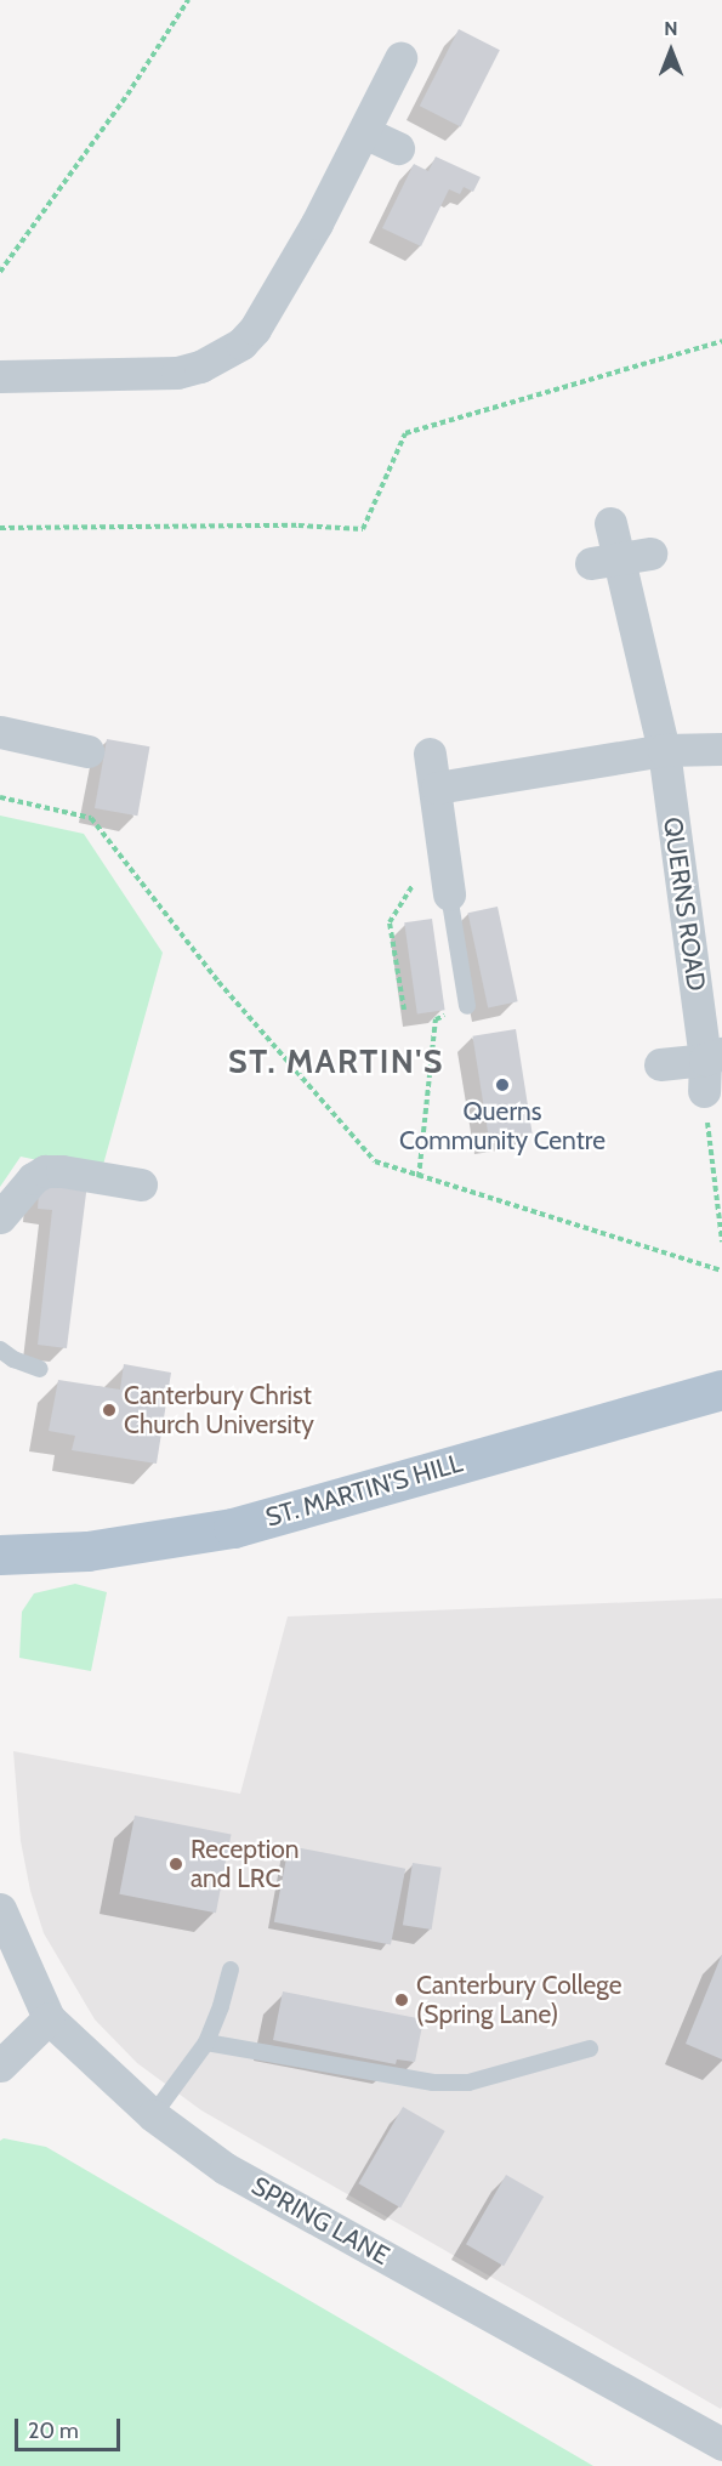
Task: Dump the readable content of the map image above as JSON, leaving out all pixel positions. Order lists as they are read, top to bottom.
{
  "streets": {
    "main road": ["ST. MARTIN'S HILL"],
    "street": ["QUERNS ROAD", "SPRING LANE"]
  },
  "districts": ["ST. MARTIN'S"],
  "places": [
    "Querns Community Centre",
    "Canterbury Christ Church University",
    "Reception and LRC",
    "Canterbury College (Spring Lane)"
  ],
  "scale_bar": "20 m",
  "north": "top"
}
